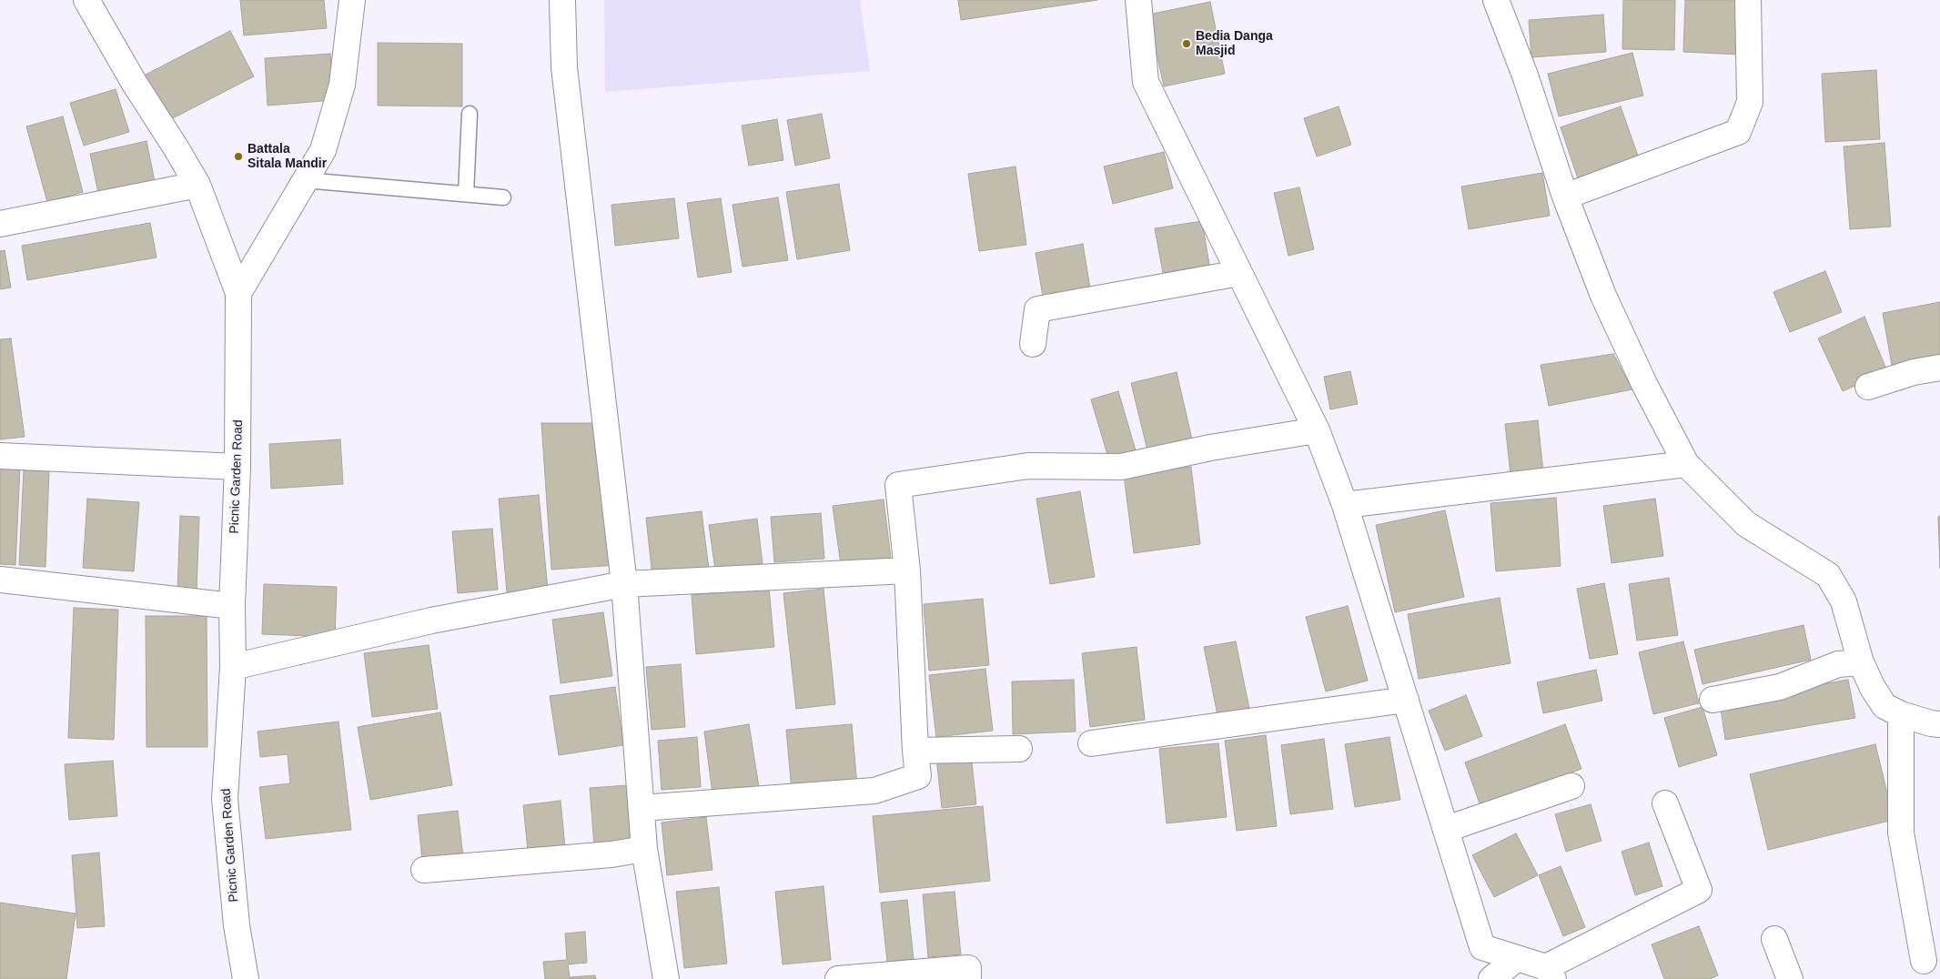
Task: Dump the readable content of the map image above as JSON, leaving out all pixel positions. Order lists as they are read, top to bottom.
{
  "streets": {
    "street": ["Picnic Garden Road"]
  },
  "places": ["Bedia Danga Masjid", "Battala Sitala Mandir"]
}
